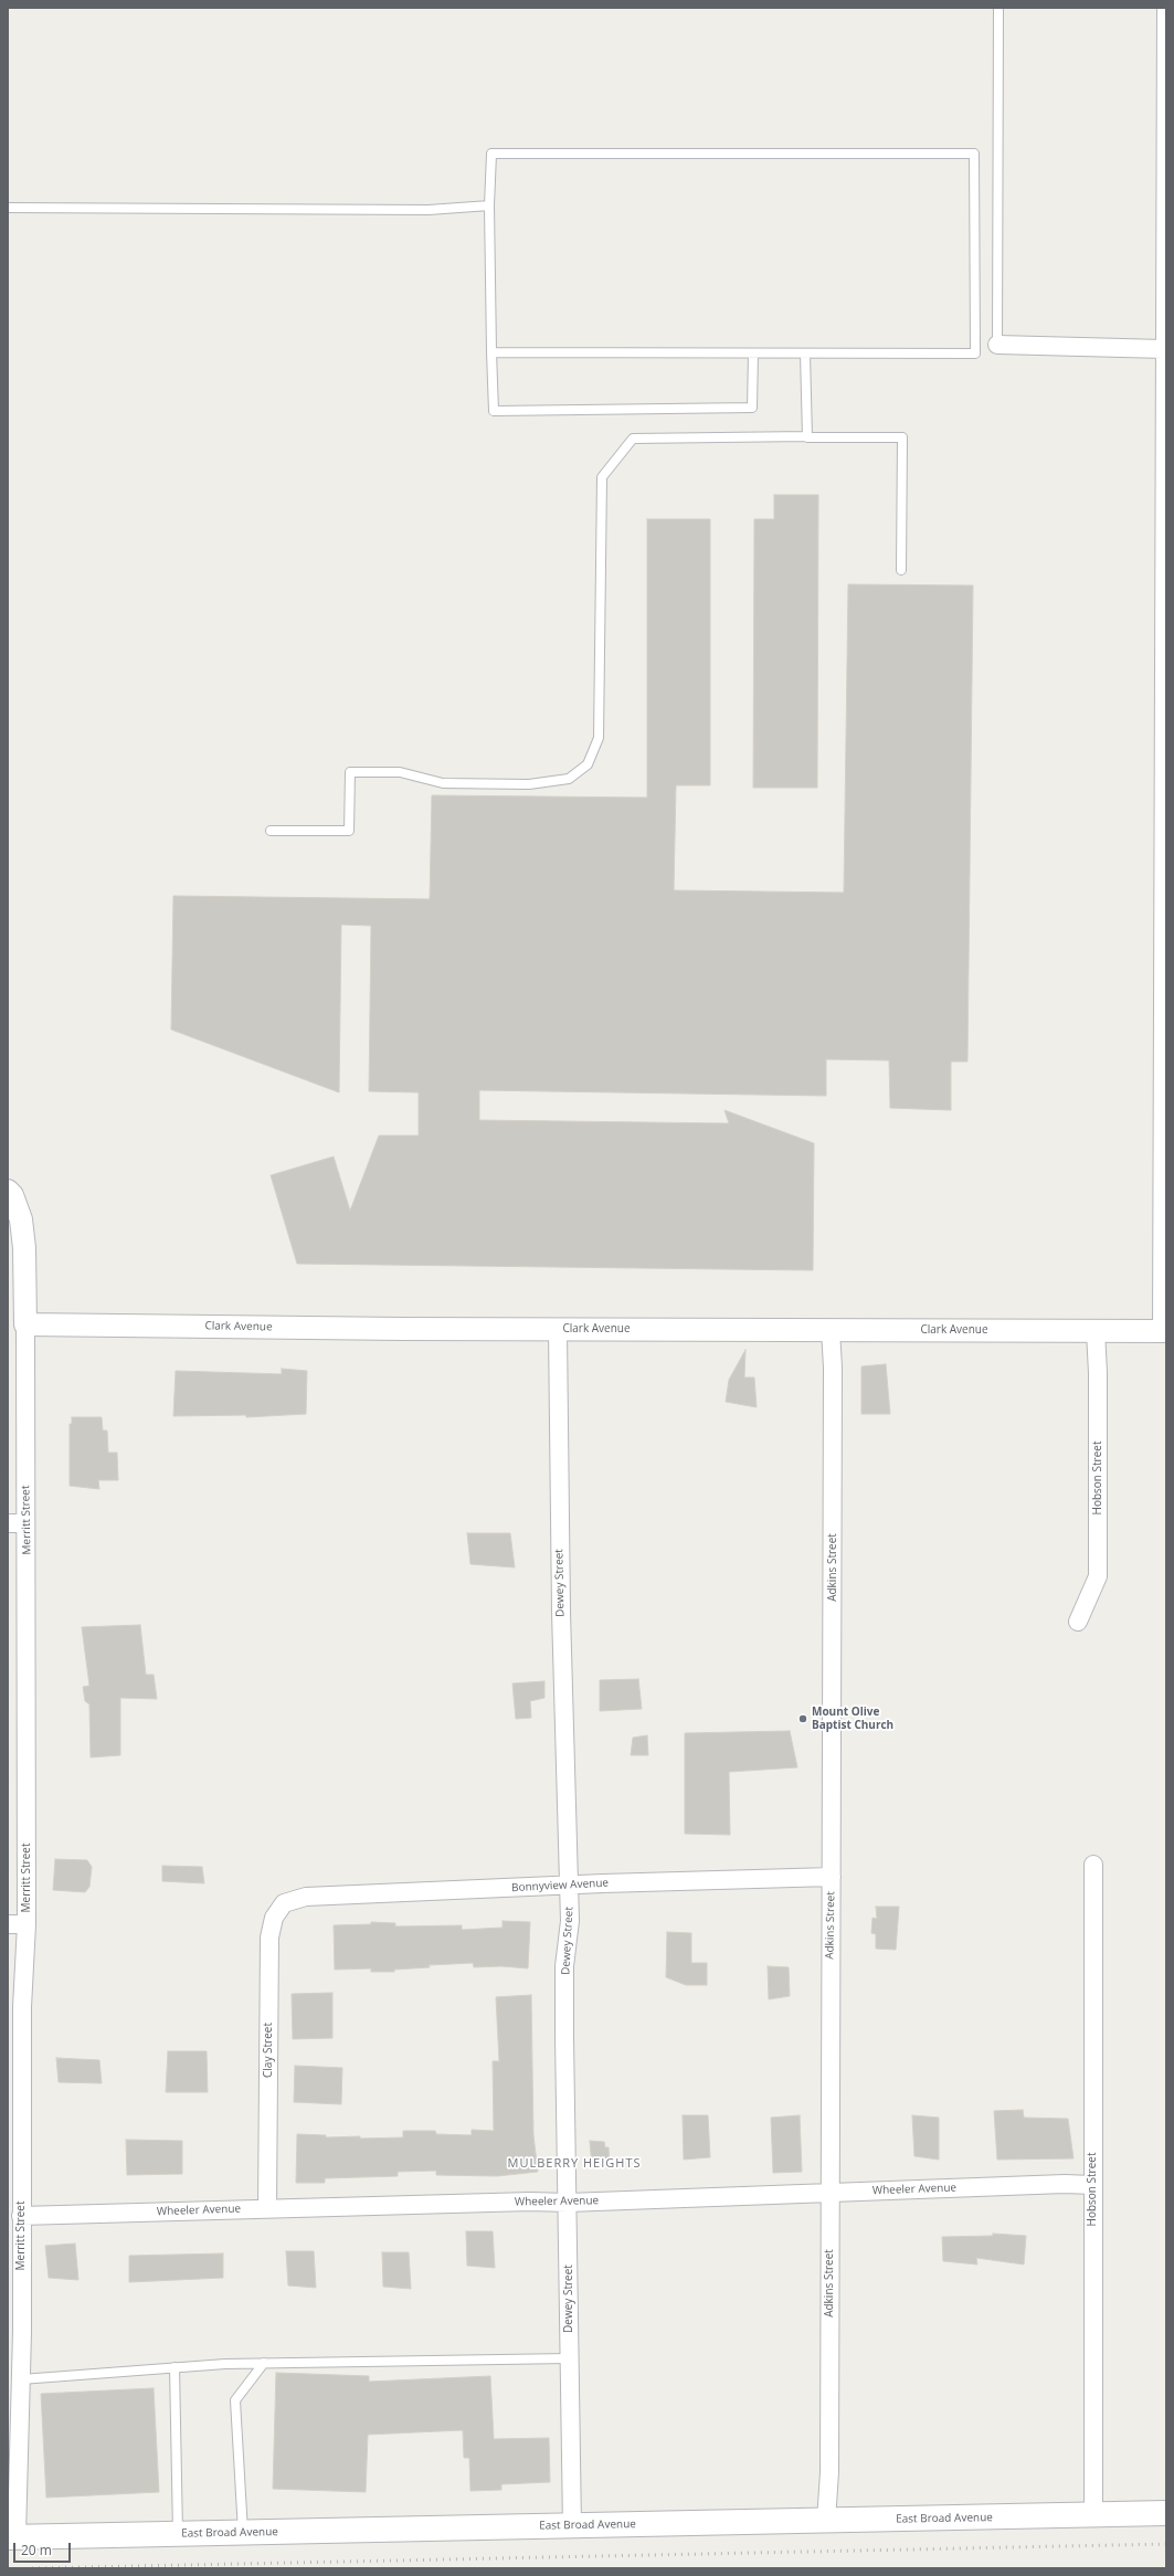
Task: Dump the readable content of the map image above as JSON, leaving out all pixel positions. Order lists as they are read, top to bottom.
{
  "streets": {
    "main road": ["East Broad Avenue"],
    "street": [
      "Clark Avenue",
      "Hobson Street",
      "Merritt Street",
      "Adkins Street",
      "Dewey Street",
      "Bonnyview Avenue",
      "Clay Street",
      "Wheeler Avenue"
    ]
  },
  "crossings": [
    ["Clark Avenue", "Hobson Street"],
    ["Clark Avenue", "Merritt Street"],
    ["Clark Avenue", "Adkins Street"],
    ["Clark Avenue", "Dewey Street"],
    ["Hobson Street", "Wheeler Avenue"],
    ["Hobson Street", "East Broad Avenue"],
    ["Merritt Street", "Wheeler Avenue"],
    ["Merritt Street", "East Broad Avenue"],
    ["Adkins Street", "Bonnyview Avenue"],
    ["Adkins Street", "Wheeler Avenue"],
    ["Adkins Street", "East Broad Avenue"],
    ["Dewey Street", "Bonnyview Avenue"],
    ["Dewey Street", "Wheeler Avenue"],
    ["Dewey Street", "East Broad Avenue"],
    ["Bonnyview Avenue", "Clay Street"],
    ["Clay Street", "Wheeler Avenue"]
  ],
  "districts": ["MULBERRY HEIGHTS"],
  "places": ["Mount Olive Baptist Church"],
  "scale_bar": "20 m"
}
